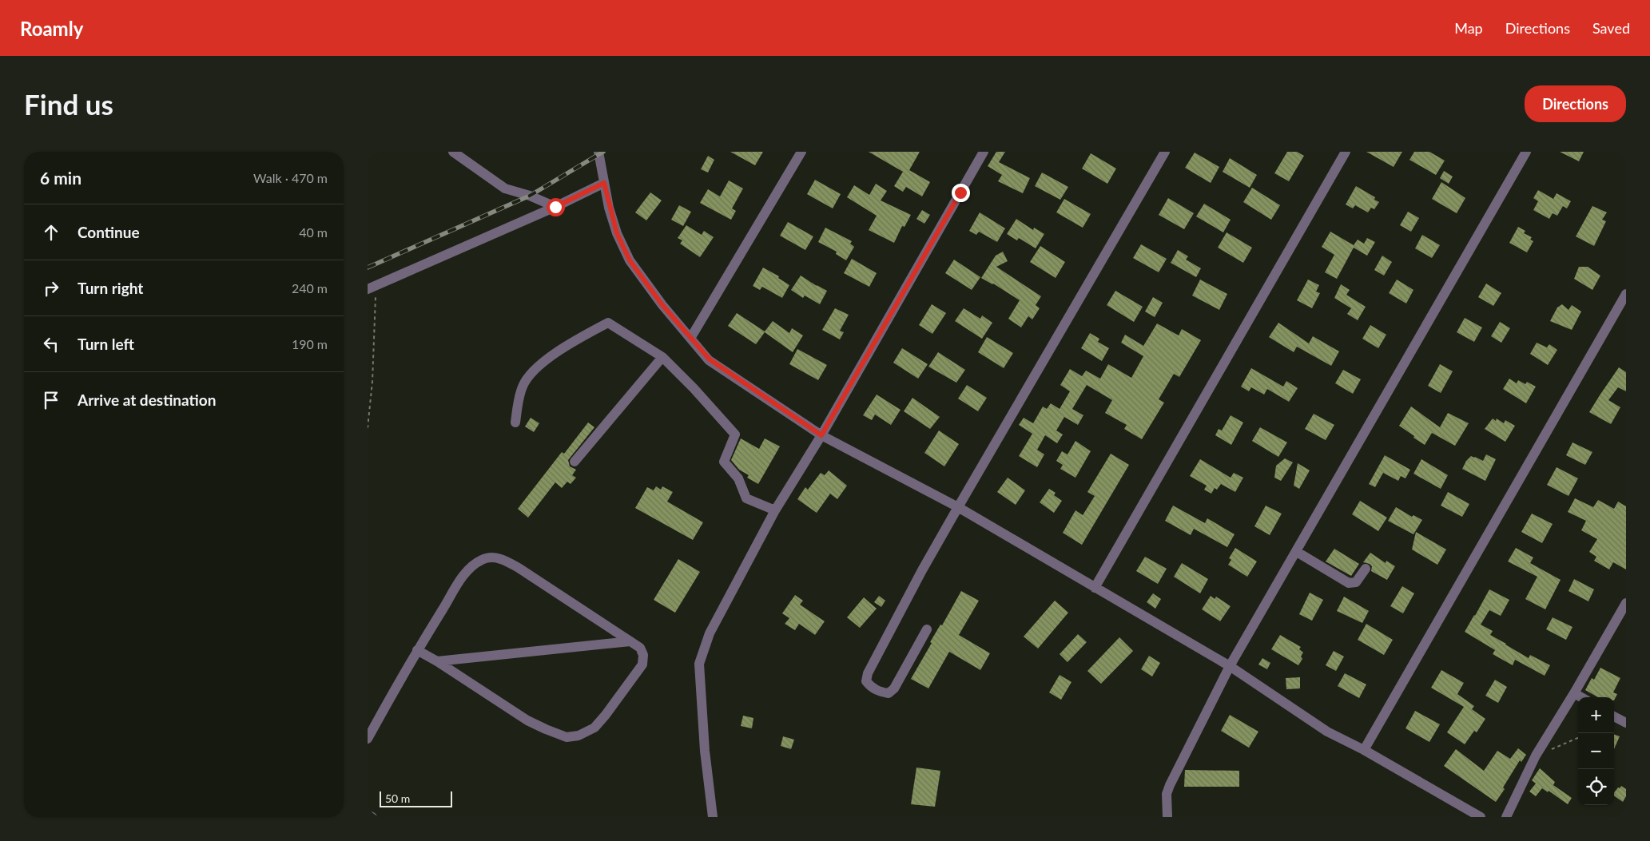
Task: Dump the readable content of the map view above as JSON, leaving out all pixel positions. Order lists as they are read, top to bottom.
{
  "scale_bar": "50 m",
  "page": {
    "header": "Roamly",
    "nav": ["Map", "Directions", "Saved"],
    "buttons": "Directions",
    "title": "Find us",
    "heading": ["6 min", "Walk · 470 m"],
    "list": [
      ["Continue", "40 m"],
      ["Turn right", "240 m"],
      ["Turn left", "190 m"],
      "Arrive at destination"
    ],
    "map_buttons": ["+", "−"],
    "scale": "50 m"
  }
}
